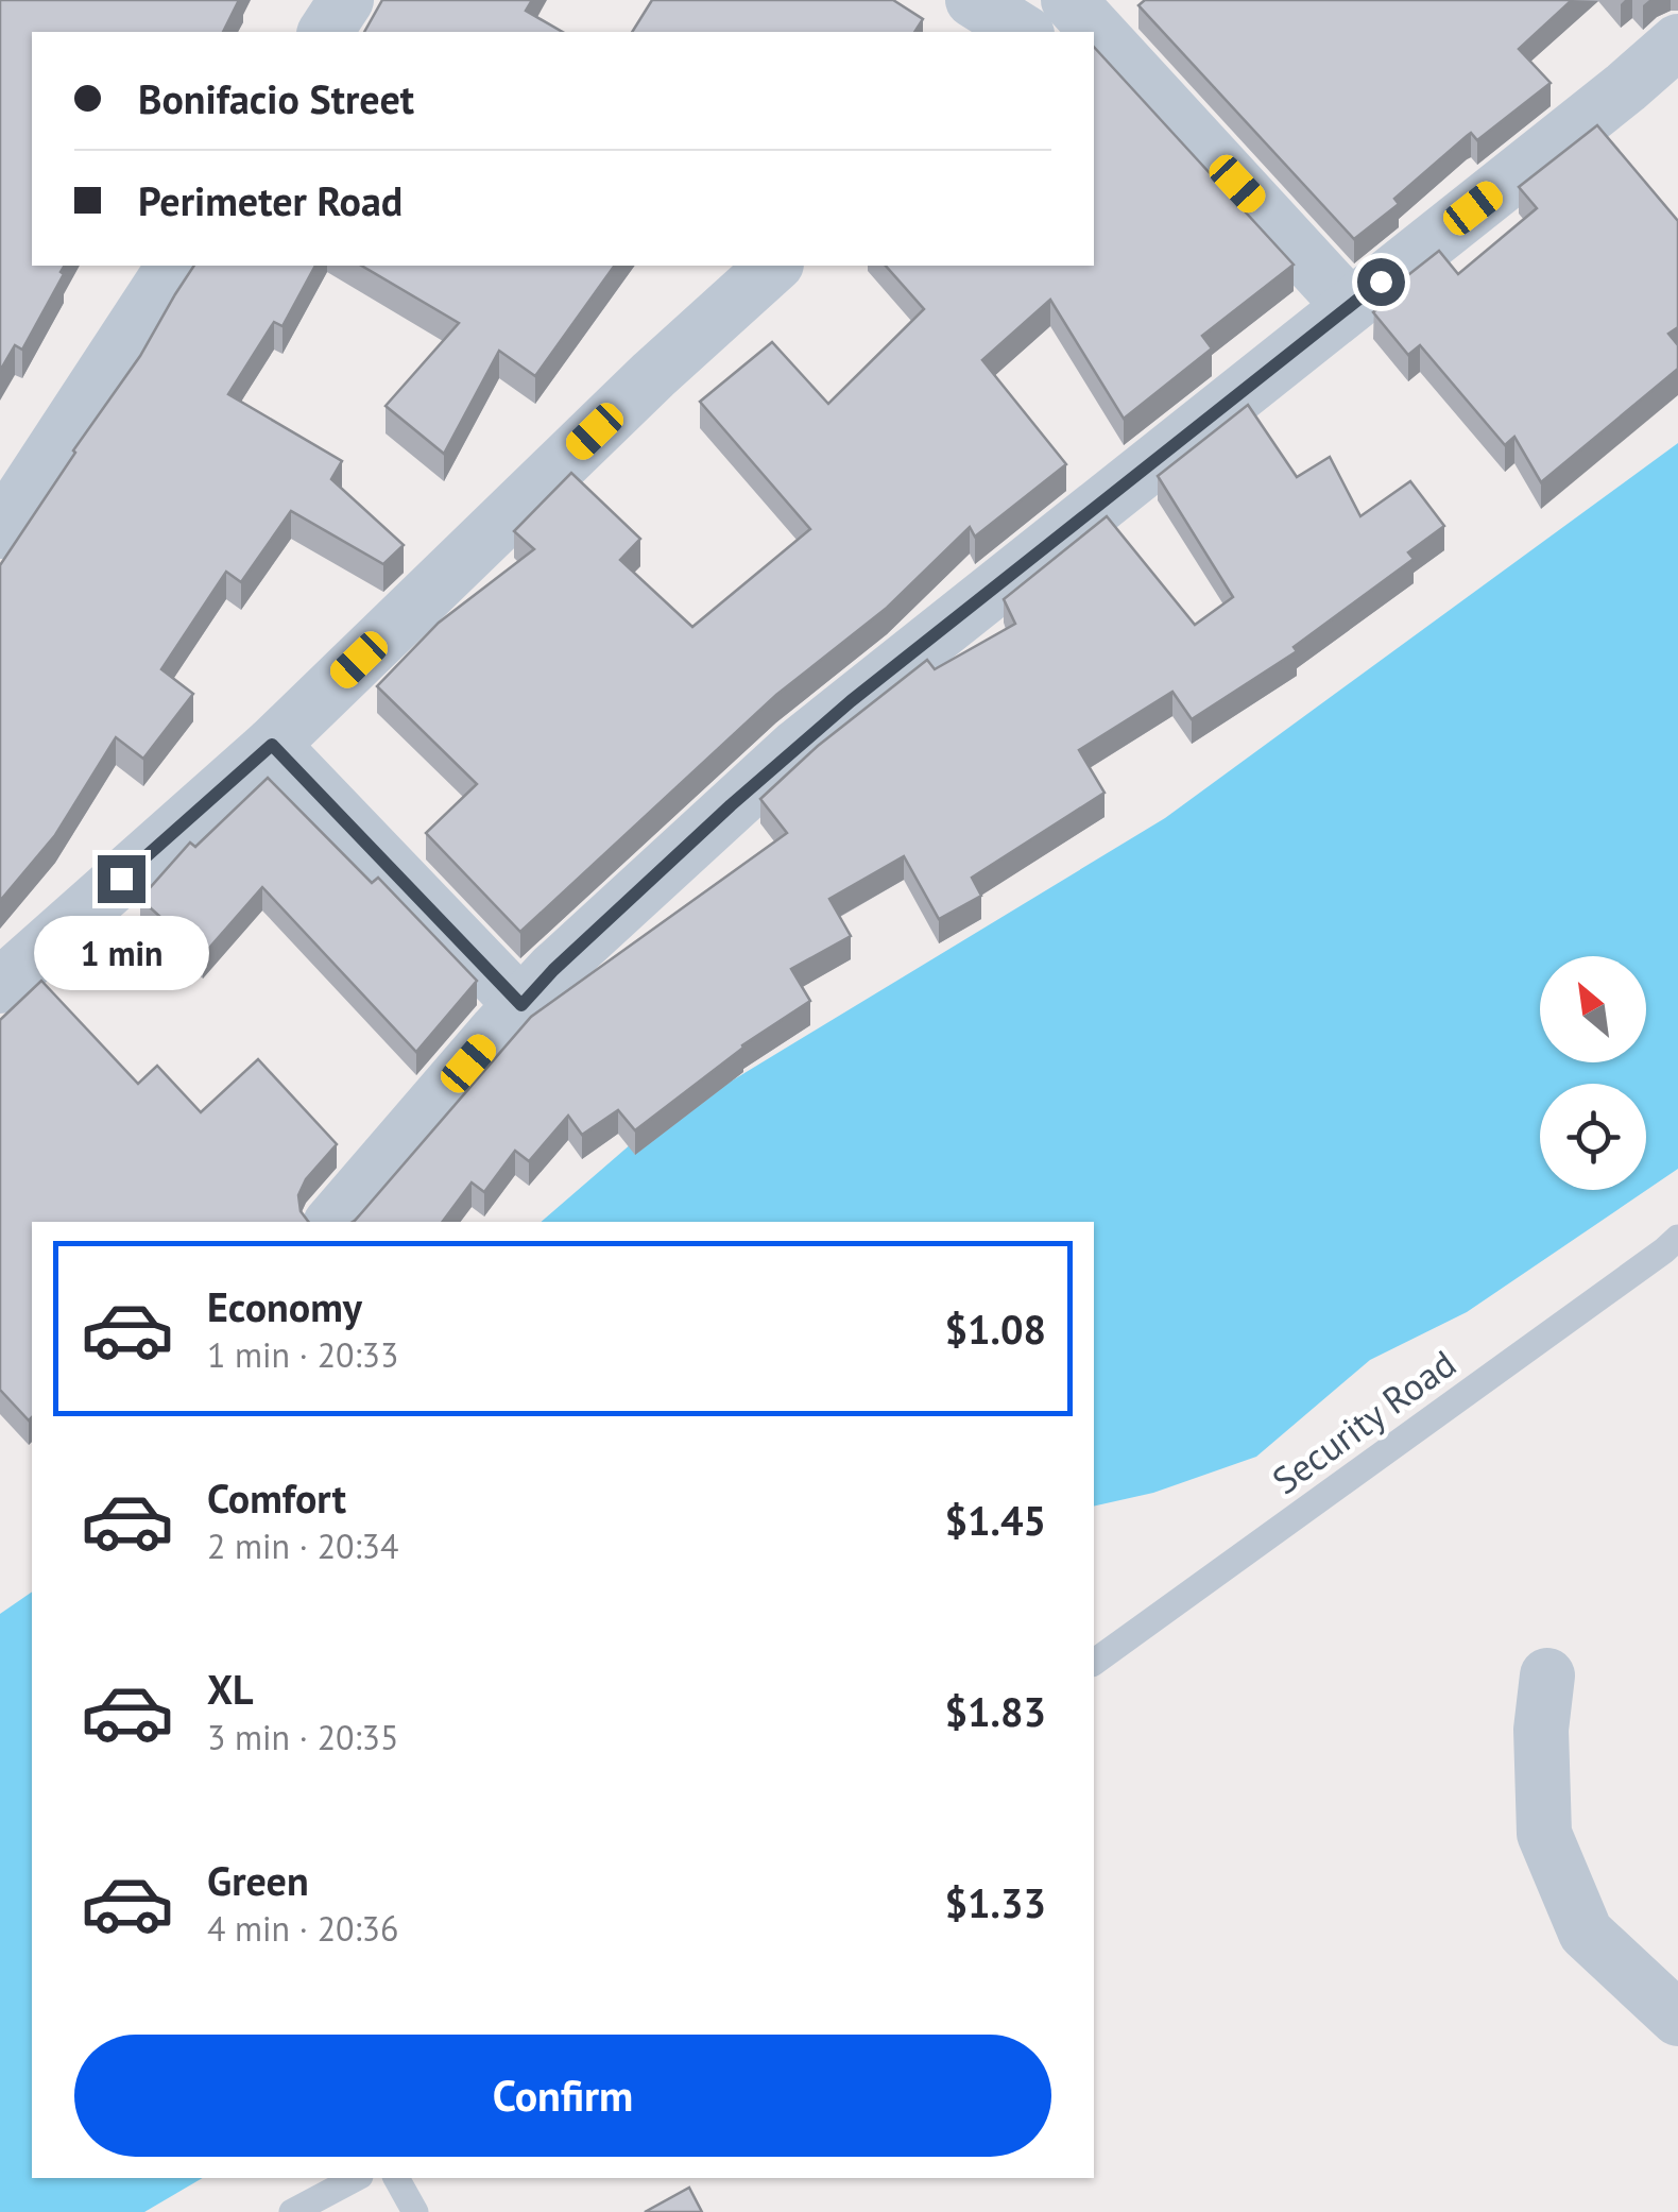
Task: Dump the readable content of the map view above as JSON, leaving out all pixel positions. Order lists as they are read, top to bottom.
{
  "streets": {
    "lane": ["Security Road"]
  },
  "north": "top left",
  "page": {
    "banner": ["Bonifacio Street", "Perimeter Road"],
    "bubble": "1 min",
    "list": [
      {
        "name": "Economy",
        "note": "1 min · 20:33",
        "value": "$1.08"
      },
      {
        "name": "Comfort",
        "note": "2 min · 20:34",
        "value": "$1.45"
      },
      {
        "name": "XL",
        "note": "3 min · 20:35",
        "value": "$1.83"
      },
      {
        "name": "Green",
        "note": "4 min · 20:36",
        "value": "$1.33"
      }
    ],
    "buttons": "Confirm"
  }
}
